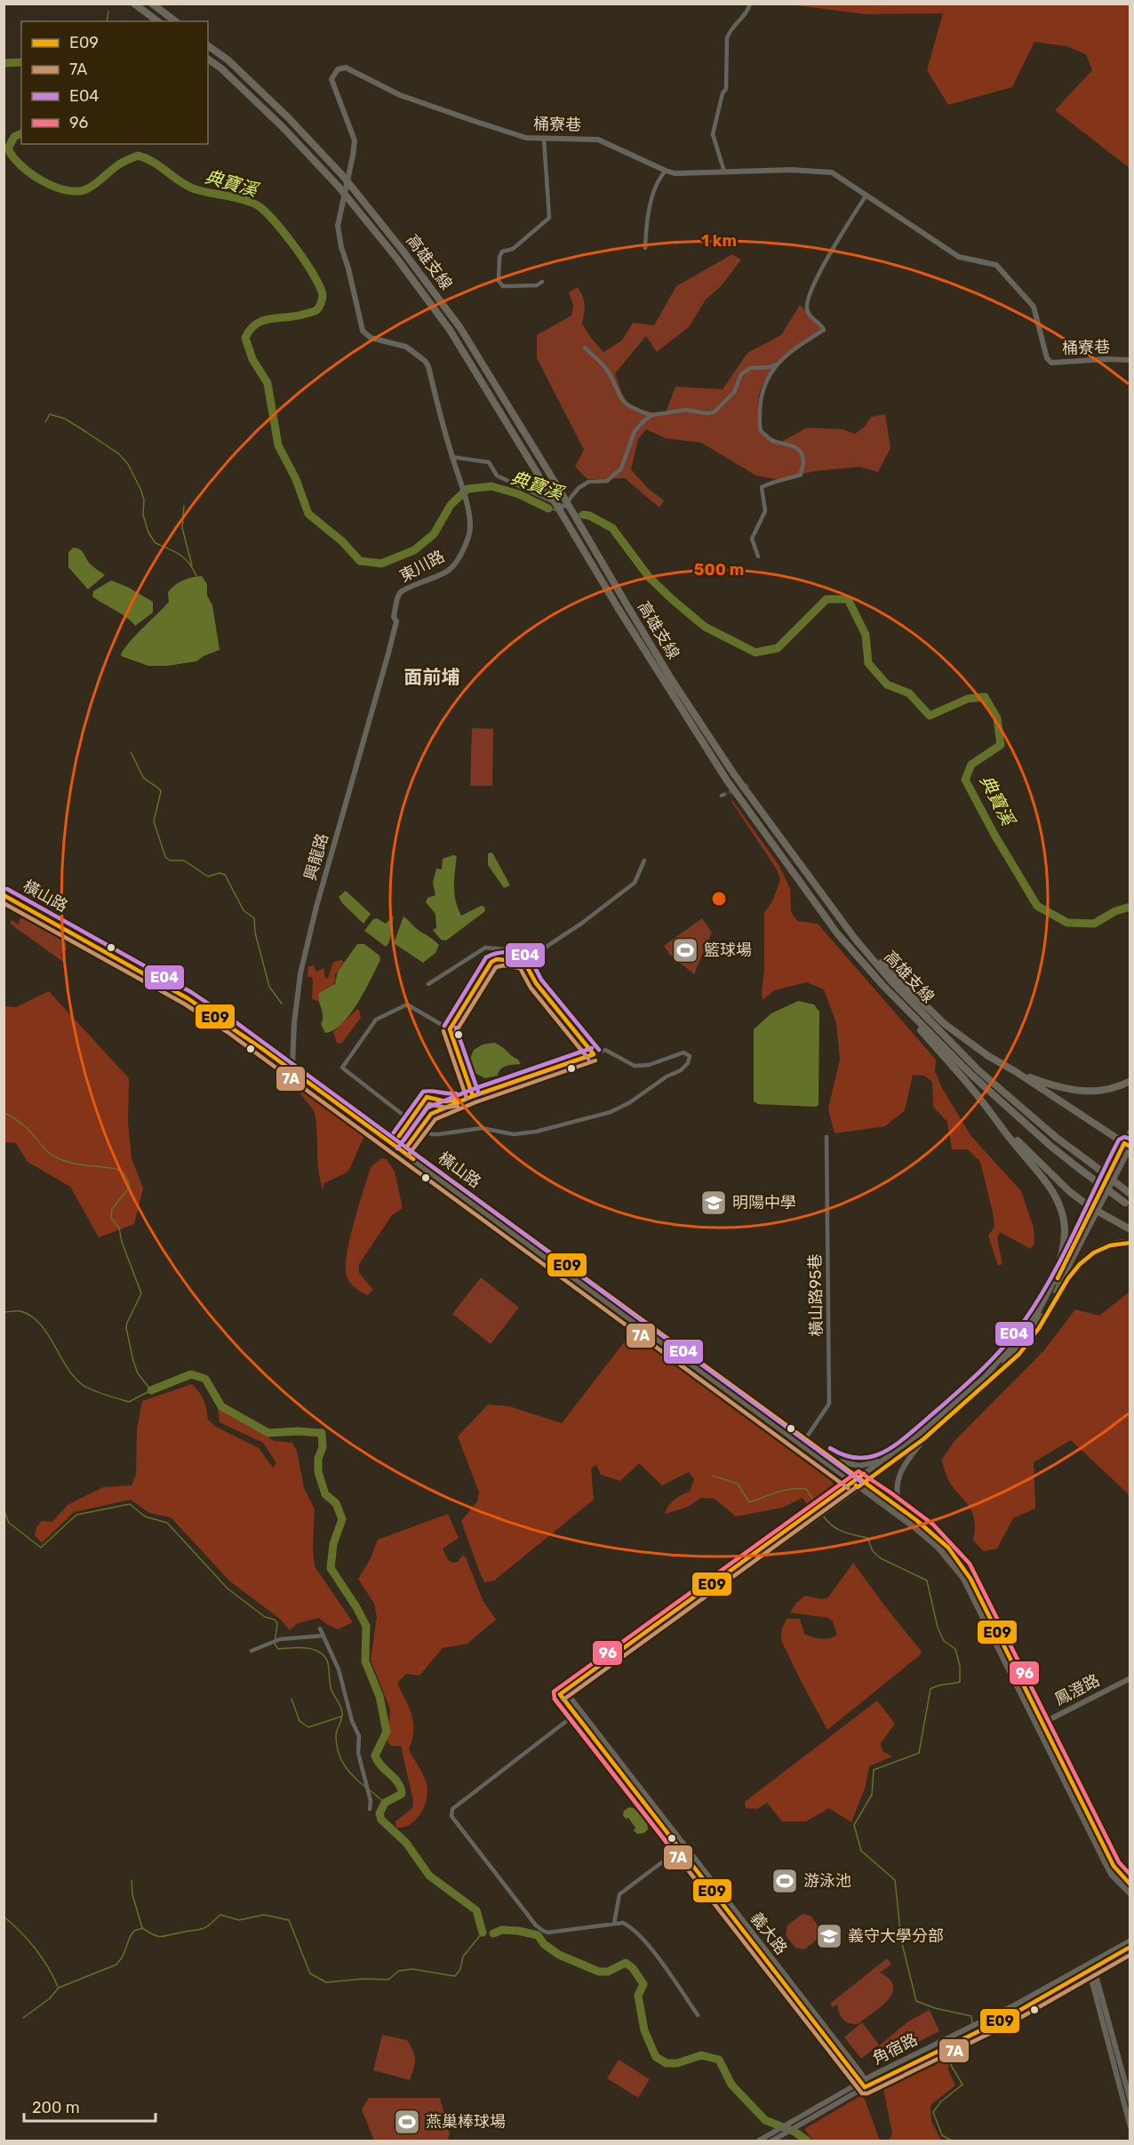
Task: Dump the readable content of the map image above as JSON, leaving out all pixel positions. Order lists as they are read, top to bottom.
{
  "streets": {
    "highway": ["高雄支線"],
    "main road": ["橫山路"],
    "street": [
      "桶寮巷",
      "東川路",
      "興龍路",
      "橫山路95巷",
      "鳳澄路",
      "義大路",
      "角宿路"
    ]
  },
  "crossings": [
    ["桶寮巷", "東川路"],
    ["東川路", "興龍路"],
    ["興龍路", "橫山路"],
    ["橫山路", "橫山路95巷"],
    ["義大路", "角宿路"]
  ],
  "districts": ["面前埔"],
  "water": ["典寶溪"],
  "places": {
    "sports": ["籃球場", "游泳池", "燕巢棒球場"],
    "school or university": ["明陽中學", "義守大學分部"]
  },
  "lines": [
    "transit line E04",
    "transit line E09",
    "transit line 7A",
    "transit line 96"
  ],
  "legend": [
    "E09",
    "7A",
    "E04",
    "96"
  ],
  "scale_bar": "200 m",
  "rings": ["1 km", "500 m"]
}
